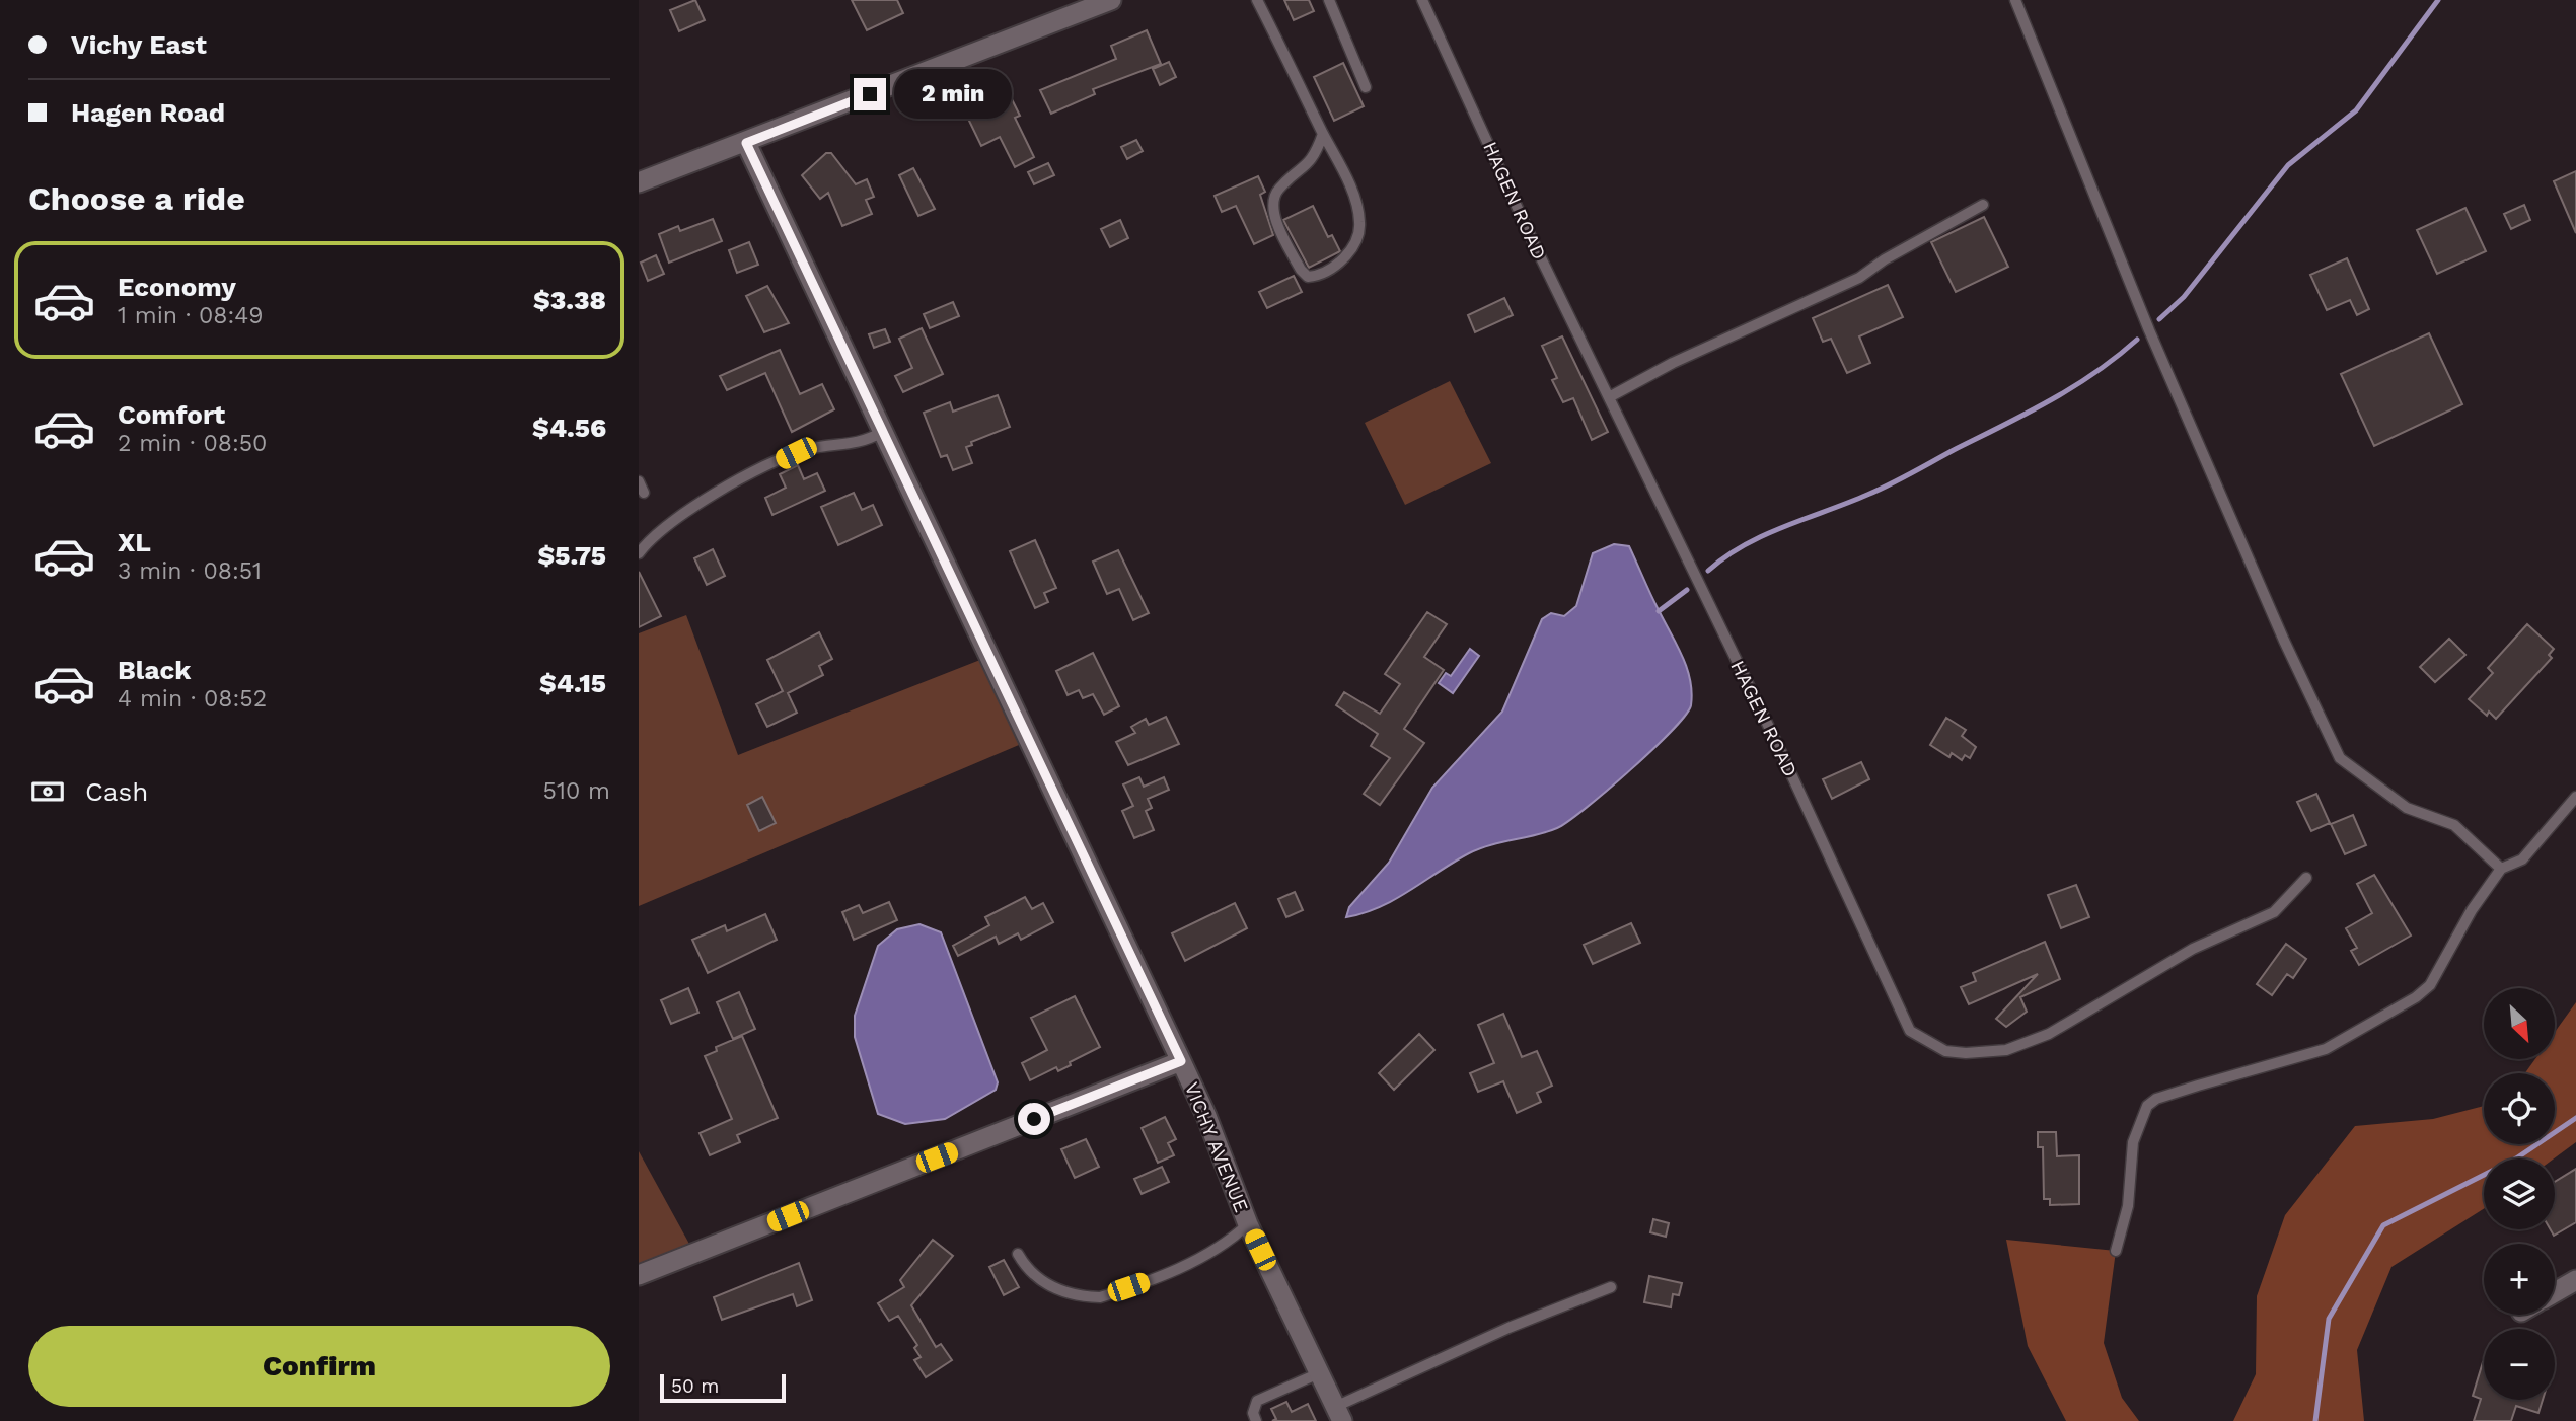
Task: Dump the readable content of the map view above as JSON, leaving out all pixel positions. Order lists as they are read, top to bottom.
{
  "streets": {
    "street": ["VICHY AVENUE"],
    "lane": ["HAGEN ROAD"]
  },
  "scale_bar": "50 m",
  "north": "bottom right",
  "page": {
    "banner": ["Vichy East", "Hagen Road"],
    "bubble": "2 min",
    "heading": "Choose a ride",
    "list": [
      {
        "name": "Economy",
        "note": "1 min · 08:49",
        "value": "$3.38"
      },
      {
        "name": "Comfort",
        "note": "2 min · 08:50",
        "value": "$4.56"
      },
      {
        "name": "XL",
        "note": "3 min · 08:51",
        "value": "$5.75"
      },
      {
        "name": "Black",
        "note": "4 min · 08:52",
        "value": "$4.15"
      }
    ],
    "pay": ["Cash", "510 m"],
    "map_buttons": ["+", "−"],
    "buttons": "Confirm",
    "scale": "50 m"
  }
}
